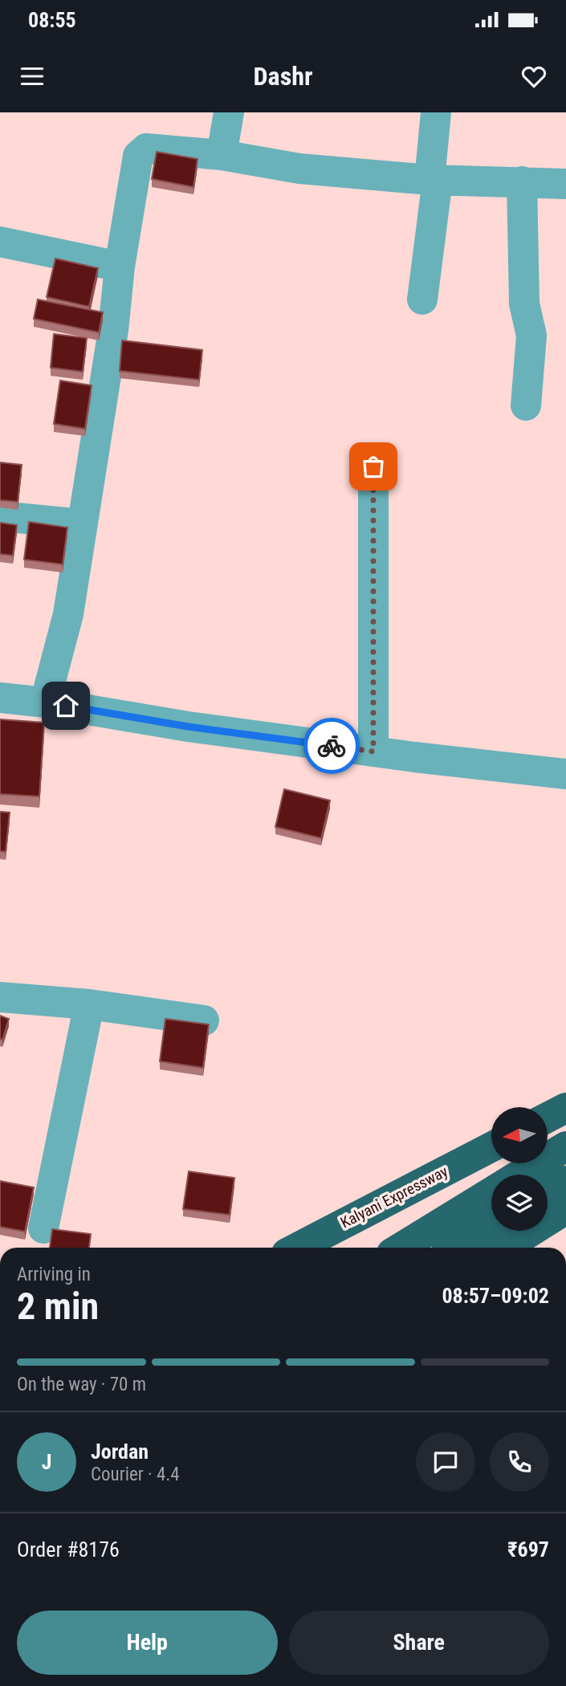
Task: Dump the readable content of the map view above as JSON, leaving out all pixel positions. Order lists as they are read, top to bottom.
{
  "streets": {
    "highway": ["Kalyani Expressway"]
  },
  "north": "left",
  "page": {
    "status": "08:55",
    "header": "Dashr",
    "heading": ["2 min", "Arriving in", "08:57–09:02"],
    "panel": [
      "Jordan",
      "Courier · 4.4",
      "Order #8176",
      "₹697"
    ],
    "bar": "On the way · 70 m",
    "round": "J",
    "buttons": ["Help", "Share"]
  }
}
